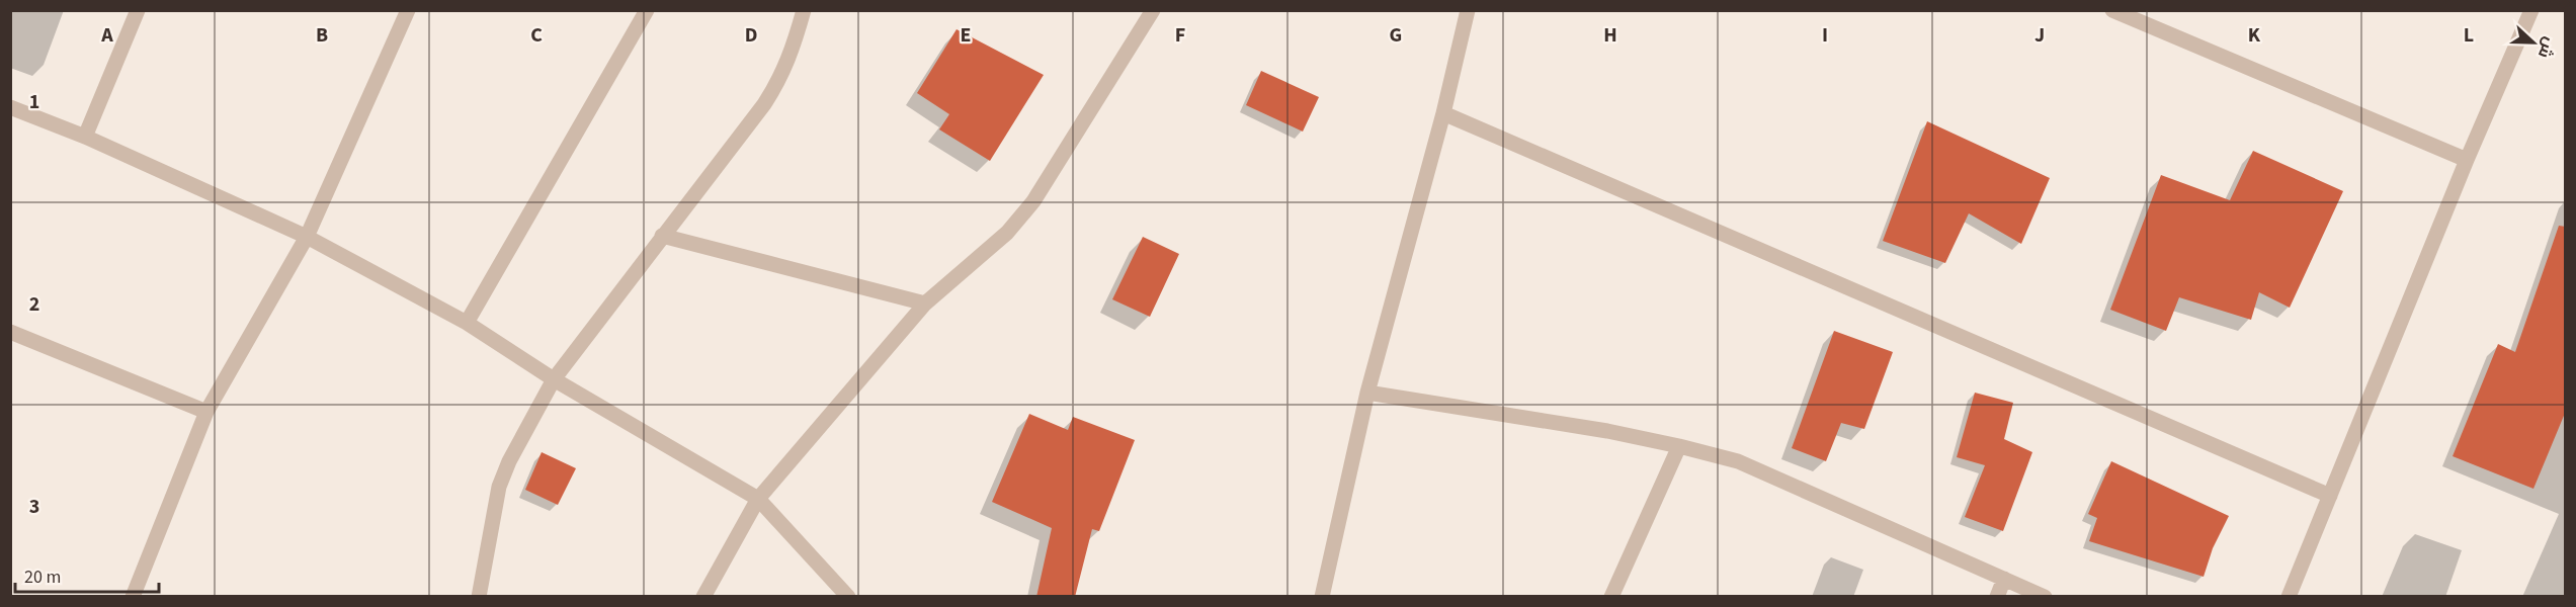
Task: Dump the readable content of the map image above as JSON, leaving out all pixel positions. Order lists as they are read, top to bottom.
{
  "scale_bar": "20 m",
  "north": "right",
  "grid": {
    "columns": [
      "A",
      "B",
      "C",
      "D",
      "E",
      "F",
      "G",
      "H",
      "I",
      "J",
      "K",
      "L"
    ],
    "rows": ["1", "2", "3"]
  }
}
